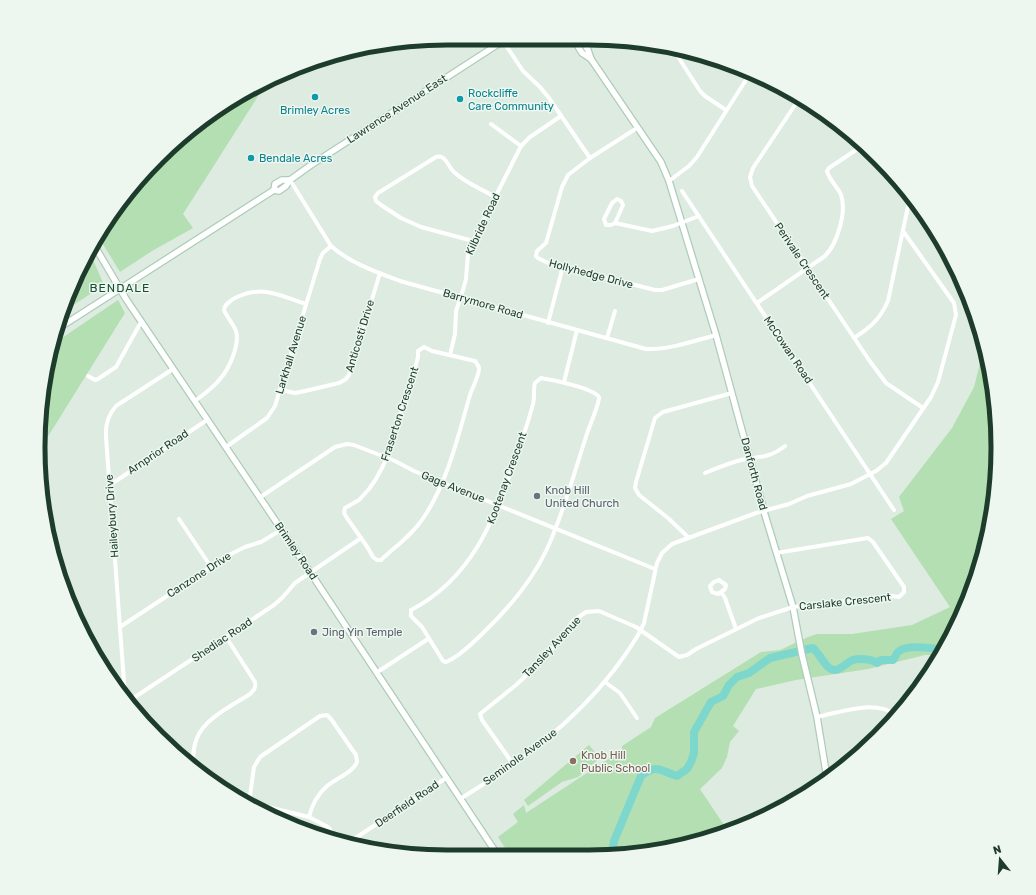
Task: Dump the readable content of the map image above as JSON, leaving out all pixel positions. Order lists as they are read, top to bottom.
{
  "streets": {
    "main road": ["Lawrence Avenue East", "Danforth Road", "Brimley Road"],
    "street": [
      "Kilbride Road",
      "Perivale Crescent",
      "Hollyhedge Drive",
      "Barrymore Road",
      "Anticosti Drive",
      "McCowan Road",
      "Larkhall Avenue",
      "Fraserton Crescent",
      "Arnprior Road",
      "Kootenay Crescent",
      "Gage Avenue",
      "Haileybury Drive",
      "Canzone Drive",
      "Carslake Crescent",
      "Shediac Road",
      "Tansley Avenue",
      "Seminole Avenue",
      "Deerfield Road"
    ]
  },
  "crossings": [
    ["Lawrence Avenue East", "Barrymore Road"],
    ["Lawrence Avenue East", "Brimley Road"],
    ["Kilbride Road", "Barrymore Road"],
    ["Kilbride Road", "Fraserton Crescent"],
    ["Perivale Crescent", "Seminole Avenue"],
    ["Hollyhedge Drive", "Danforth Road"],
    ["Barrymore Road", "Anticosti Drive"],
    ["Barrymore Road", "Larkhall Avenue"],
    ["Barrymore Road", "Danforth Road"],
    ["Anticosti Drive", "Larkhall Avenue"],
    ["McCowan Road", "Seminole Avenue"],
    ["Larkhall Avenue", "Brimley Road"],
    ["Fraserton Crescent", "Gage Avenue"],
    ["Fraserton Crescent", "Shediac Road"],
    ["Arnprior Road", "Haileybury Drive"],
    ["Arnprior Road", "Brimley Road"],
    ["Danforth Road", "Carslake Crescent"],
    ["Danforth Road", "Tansley Avenue"],
    ["Danforth Road", "Seminole Avenue"],
    ["Kootenay Crescent", "Gage Avenue"],
    ["Gage Avenue", "Brimley Road"],
    ["Gage Avenue", "Seminole Avenue"],
    ["Haileybury Drive", "Brimley Road"],
    ["Haileybury Drive", "Canzone Drive"],
    ["Brimley Road", "Canzone Drive"],
    ["Brimley Road", "Shediac Road"],
    ["Brimley Road", "Seminole Avenue"],
    ["Brimley Road", "Deerfield Road"],
    ["Carslake Crescent", "Tansley Avenue"],
    ["Tansley Avenue", "Seminole Avenue"]
  ],
  "districts": ["BENDALE"],
  "places": [
    "Brimley Acres",
    "Rockcliffe Care Community",
    "Bendale Acres",
    "Knob Hill United Church",
    "Jing Yin Temple",
    "Knob Hill Public School"
  ],
  "north": "top"
}
